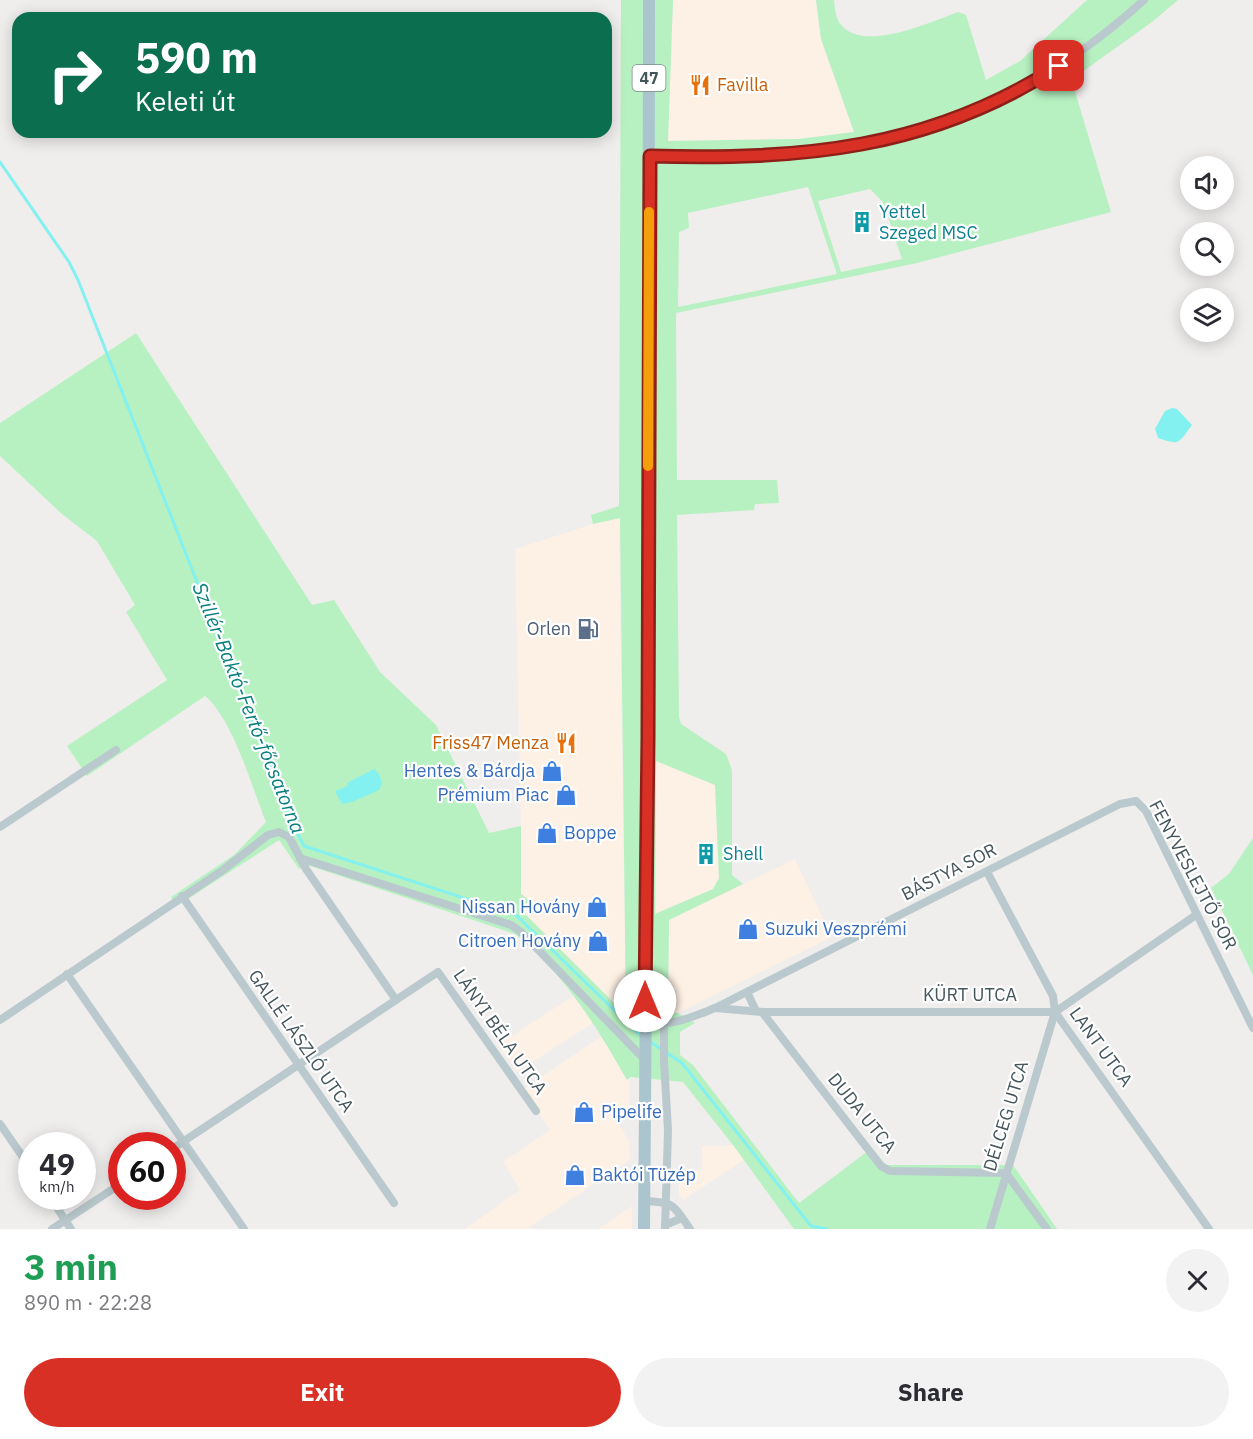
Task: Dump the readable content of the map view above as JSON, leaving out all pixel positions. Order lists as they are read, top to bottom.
{
  "streets": {
    "main road": ["47"],
    "street": [
      "BÁSTYA SOR",
      "FENYVESLEJTŐ SOR",
      "KÜRT UTCA",
      "LÁNYI BÉLA UTCA",
      "GALLÉ LÁSZLÓ UTCA",
      "LANT UTCA",
      "DUDA UTCA",
      "DÉLCEG UTCA"
    ]
  },
  "crossings": [
    ["47", "BÁSTYA SOR"],
    ["BÁSTYA SOR", "FENYVESLEJTŐ SOR"],
    ["BÁSTYA SOR", "KÜRT UTCA"],
    ["BÁSTYA SOR", "LANT UTCA"],
    ["BÁSTYA SOR", "DUDA UTCA"],
    ["KÜRT UTCA", "LANT UTCA"],
    ["KÜRT UTCA", "DUDA UTCA"],
    ["KÜRT UTCA", "DÉLCEG UTCA"],
    ["LANT UTCA", "DÉLCEG UTCA"],
    ["DUDA UTCA", "DÉLCEG UTCA"]
  ],
  "water": ["Szillér-Baktó-Fertő-főcsatorna"],
  "places": {
    "restaurant": ["Favilla", "Friss47 Menza"],
    "building": ["Yettel Szeged MSC", "Shell"],
    "fuel station": ["Orlen"],
    "shop": [
      "Hentes & Bárdja",
      "Prémium Piac",
      "Boppe",
      "Nissan Hovány",
      "Suzuki Veszprémi",
      "Citroen Hovány",
      "Pipelife",
      "Baktói Tüzép"
    ]
  },
  "page": {
    "turn": ["590 m", "Keleti út"],
    "speed": "49 km/h",
    "limit": "60",
    "heading": ["3 min", "890 m · 22:28"],
    "buttons": ["Exit", "Share"]
  }
}
